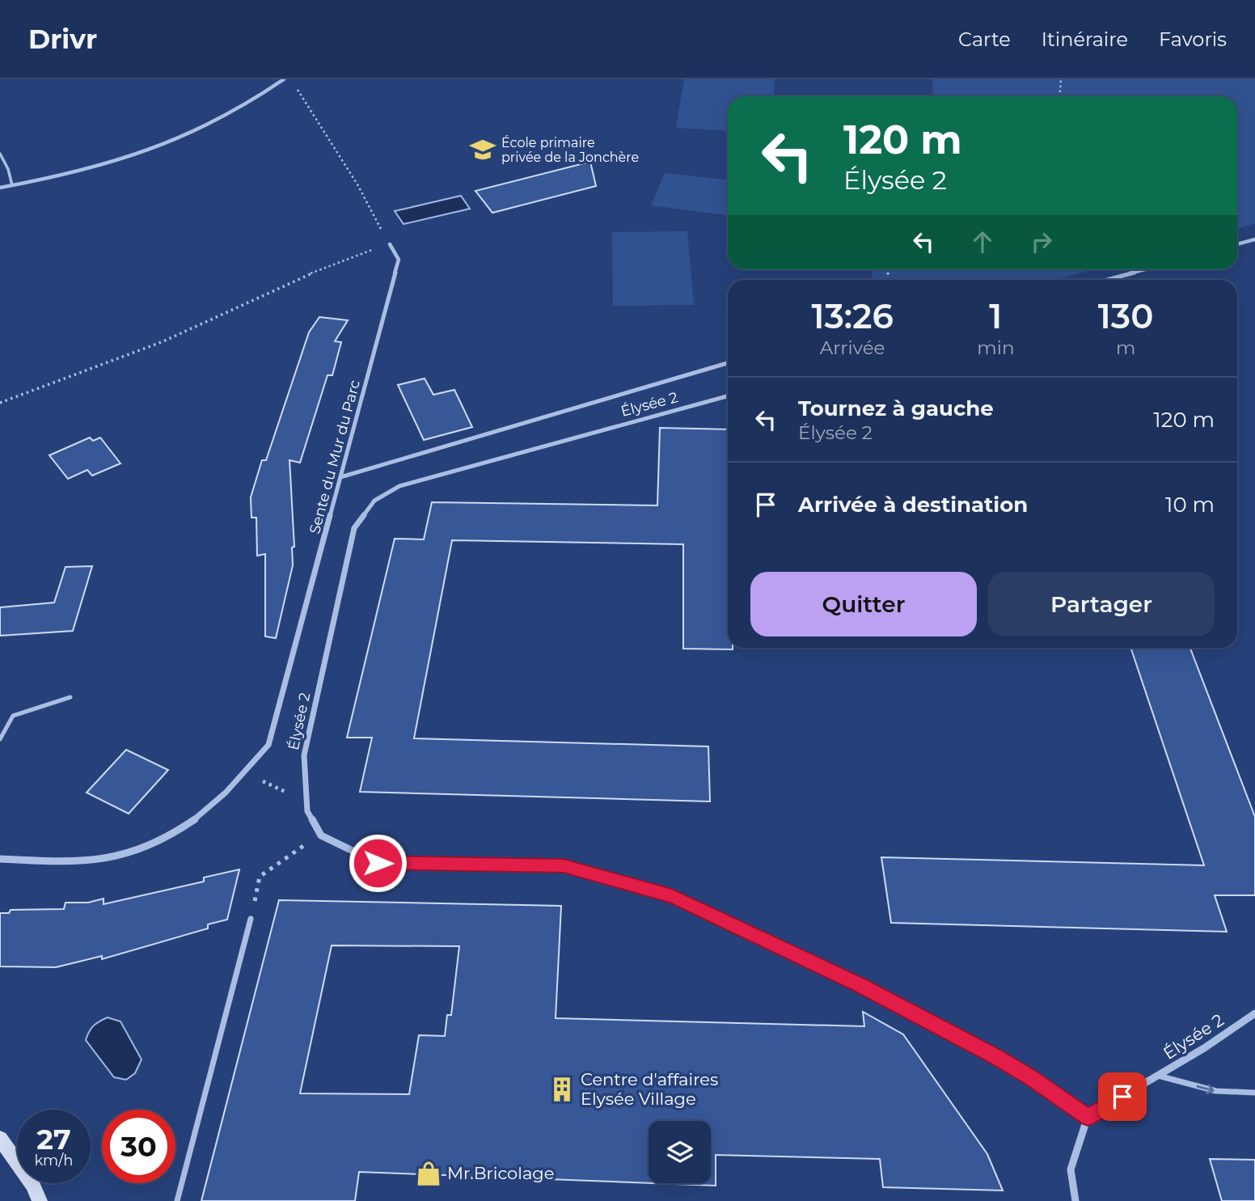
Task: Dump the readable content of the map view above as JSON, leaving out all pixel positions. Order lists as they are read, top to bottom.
{
  "streets": {
    "street": ["Élysée 2", "Sente du Mur du Parc"]
  },
  "places": {
    "school or university": ["École primaire privée de la Jonchère"],
    "building": ["Centre d'affaires Elysée Village"],
    "shop": ["Mr.Bricolage"]
  },
  "page": {
    "header": "Drivr",
    "nav": ["Carte", "Itinéraire", "Favoris"],
    "turn": ["120 m", "Élysée 2"],
    "eta": [
      "13:26",
      "Arrivée",
      "1",
      "min",
      "130",
      "m"
    ],
    "list": [
      {
        "name": "Tournez à gauche",
        "note": "Élysée 2",
        "value": "120 m"
      },
      {
        "name": "Arrivée à destination",
        "value": "10 m"
      }
    ],
    "buttons": ["Quitter", "Partager"],
    "speed": "27 km/h",
    "limit": "30"
  }
}
